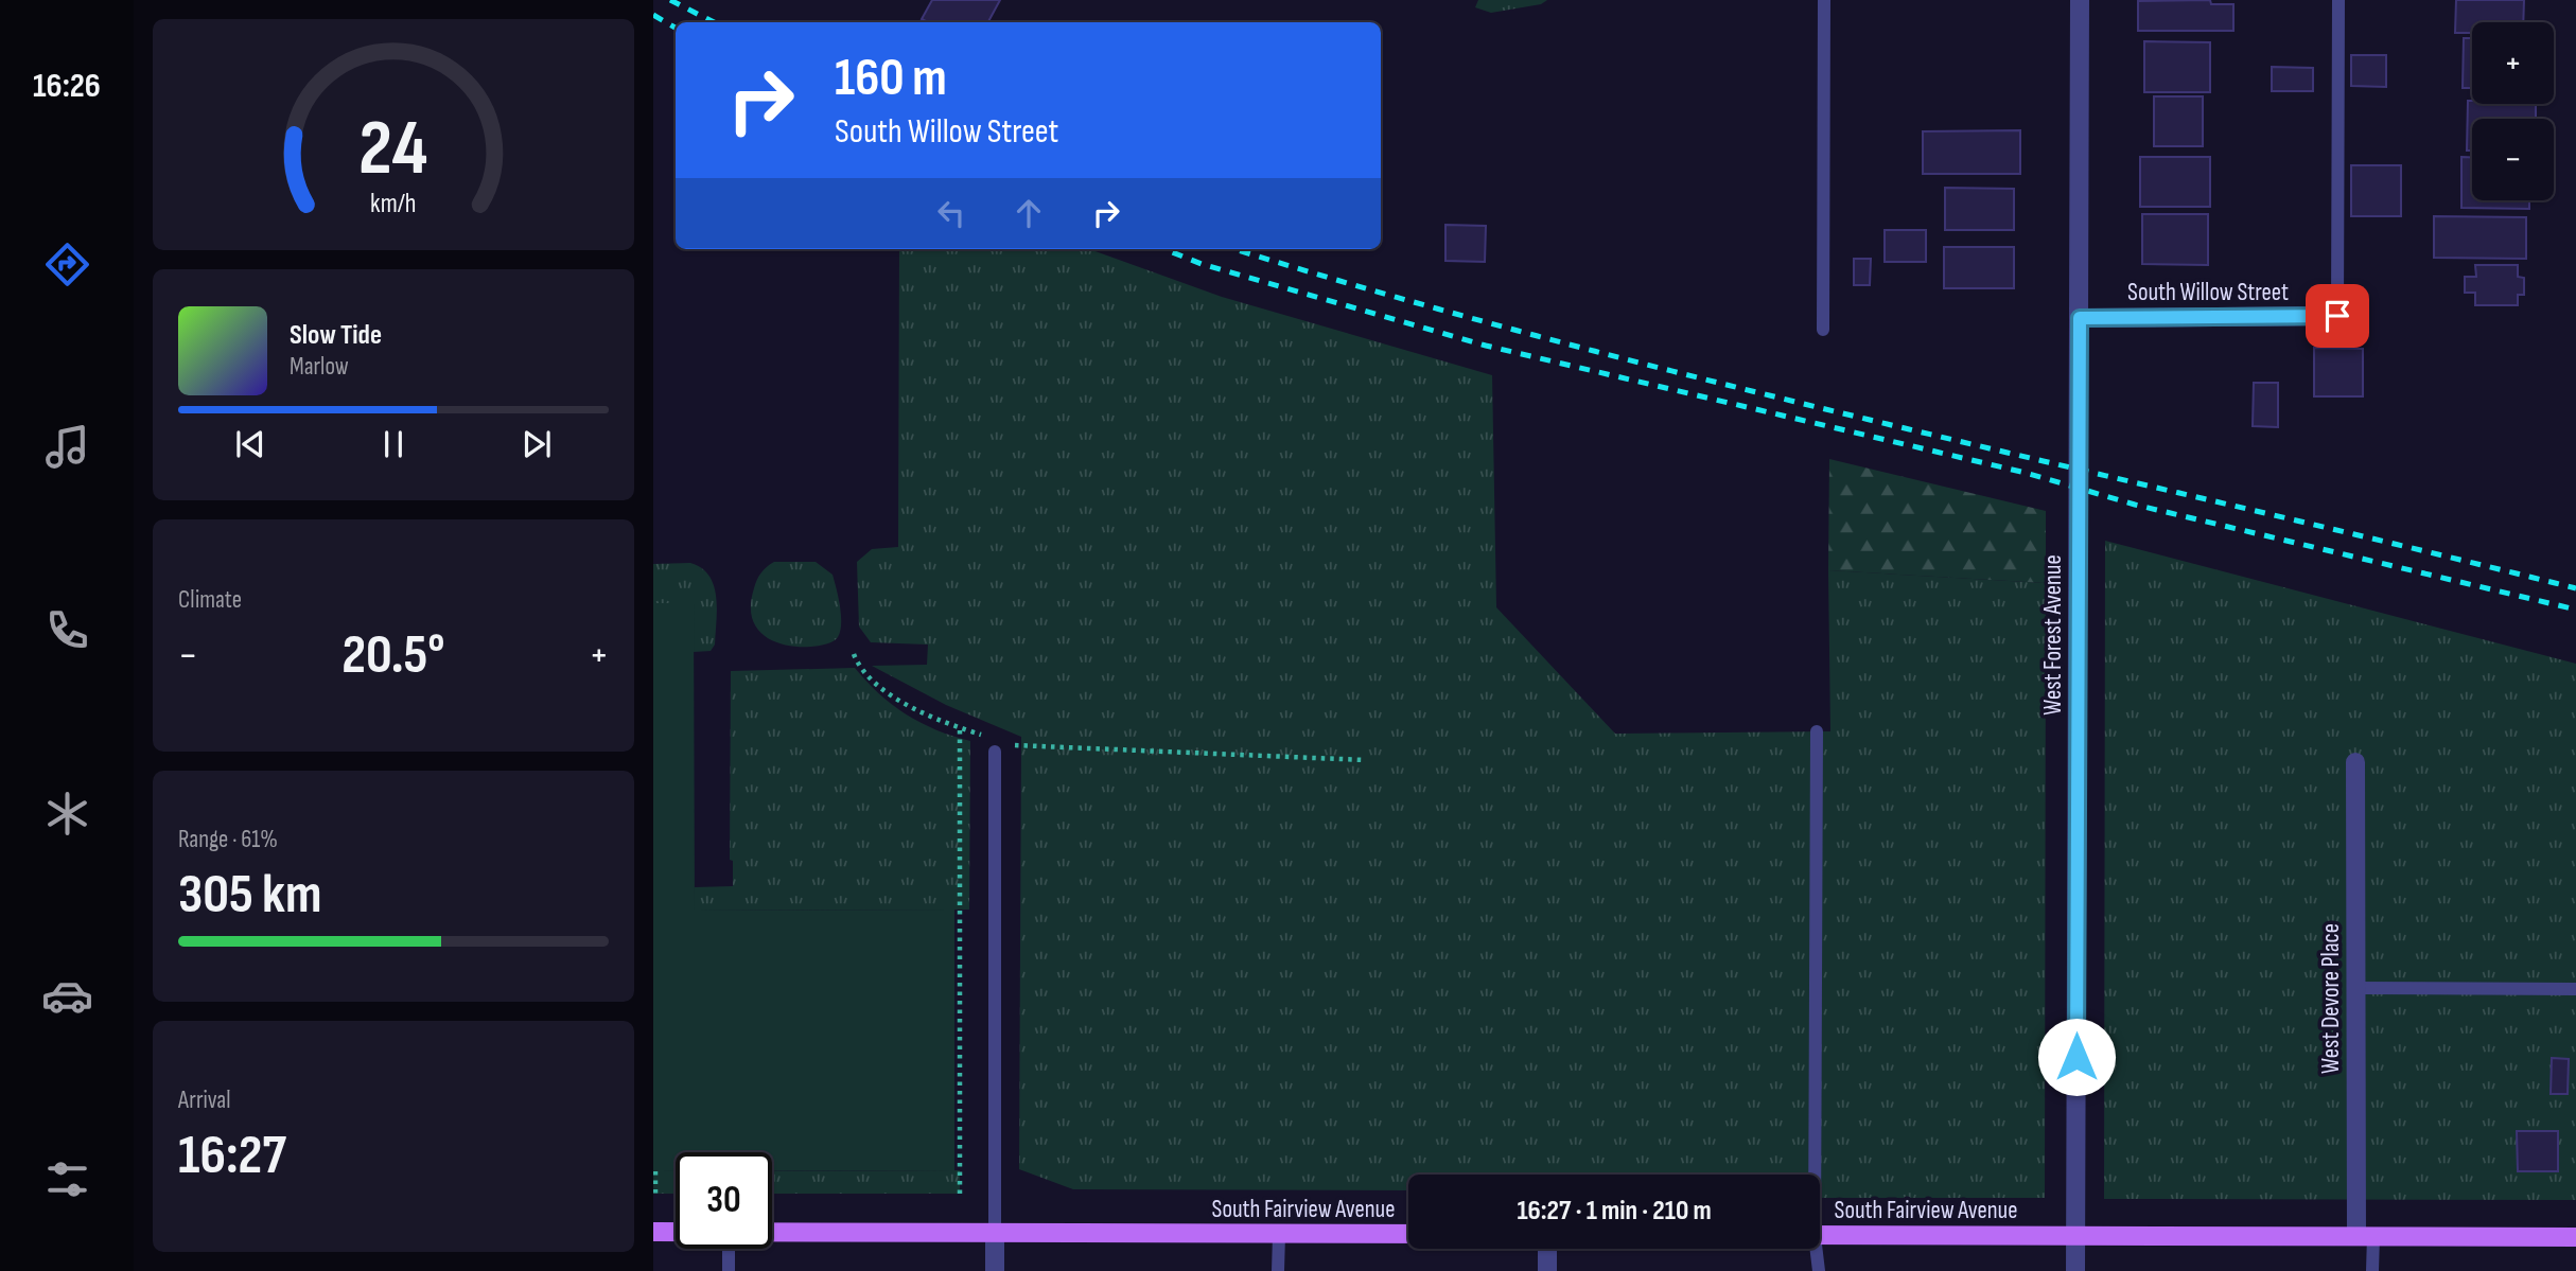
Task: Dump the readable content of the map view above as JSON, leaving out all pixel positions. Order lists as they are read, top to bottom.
{
  "streets": {
    "main road": ["South Fairview Avenue"],
    "street": ["South Willow Street", "West Forest Avenue", "West Devore Place"]
  },
  "crossings": [
    ["South Willow Street", "West Forest Avenue"],
    ["West Forest Avenue", "South Fairview Avenue"],
    ["West Devore Place", "South Fairview Avenue"]
  ],
  "page": {
    "tabs": "16:26",
    "map_buttons": ["+", "−"],
    "turn": ["160 m", "South Willow Street"],
    "song": ["Slow Tide", "Marlow"],
    "tile": [
      "Climate",
      ["Range · 61%", "305 km"],
      ["Arrival", "16:27"]
    ],
    "heat": ["−", "20.5°", "+"],
    "limit": "30",
    "trip": "16:27 · 1 min · 210 m",
    "gauge": ["24", "km/h"]
  }
}
